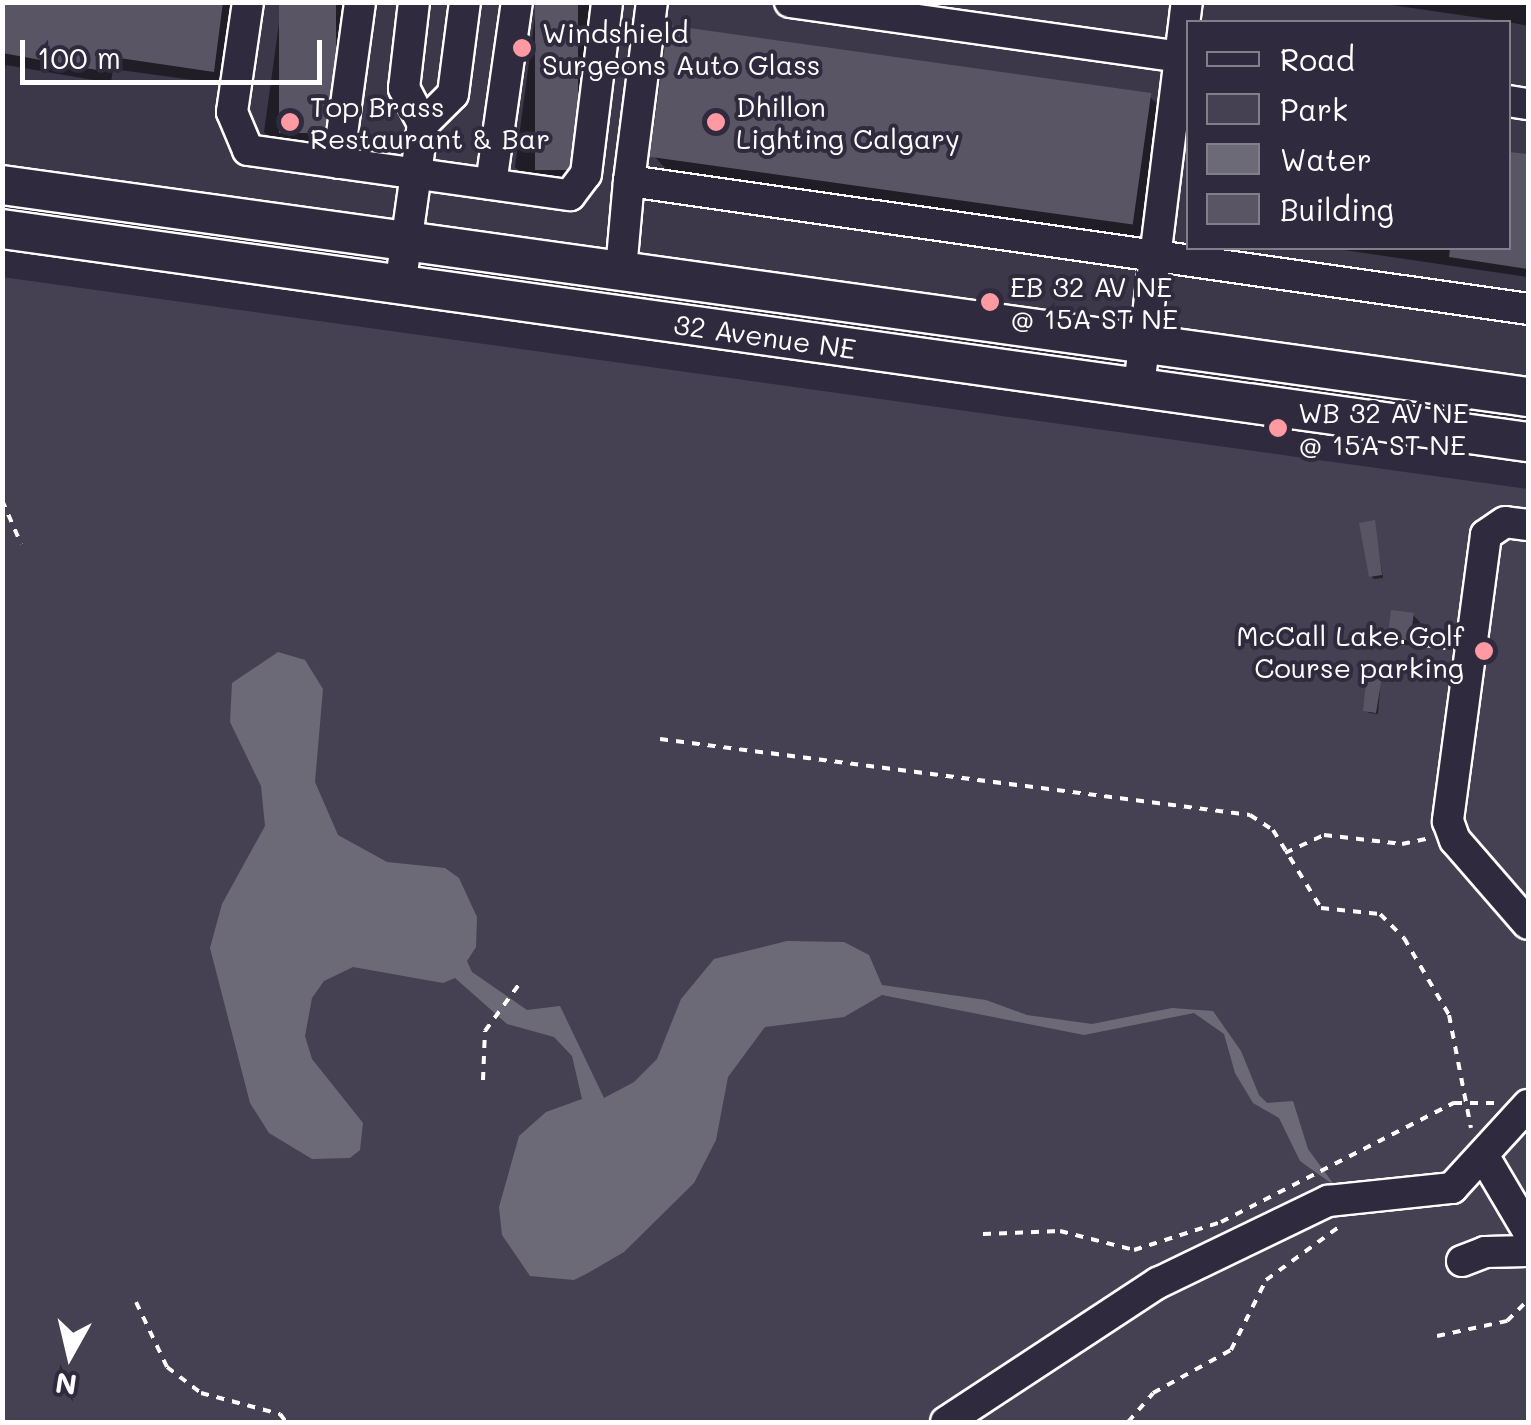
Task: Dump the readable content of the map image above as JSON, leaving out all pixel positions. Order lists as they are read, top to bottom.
{
  "streets": {
    "main road": ["32 Avenue NE"]
  },
  "places": [
    "Windshield Surgeons Auto Glass",
    "Top Brass Restaurant & Bar",
    "Dhillon Lighting Calgary",
    "EB 32 AV NE @ 15A ST NE",
    "WB 32 AV NE @ 15A ST NE",
    "McCall Lake Golf Course parking"
  ],
  "legend": [
    "Road",
    "Park",
    "Water",
    "Building"
  ],
  "scale_bar": "100 m",
  "north": "bottom"
}
